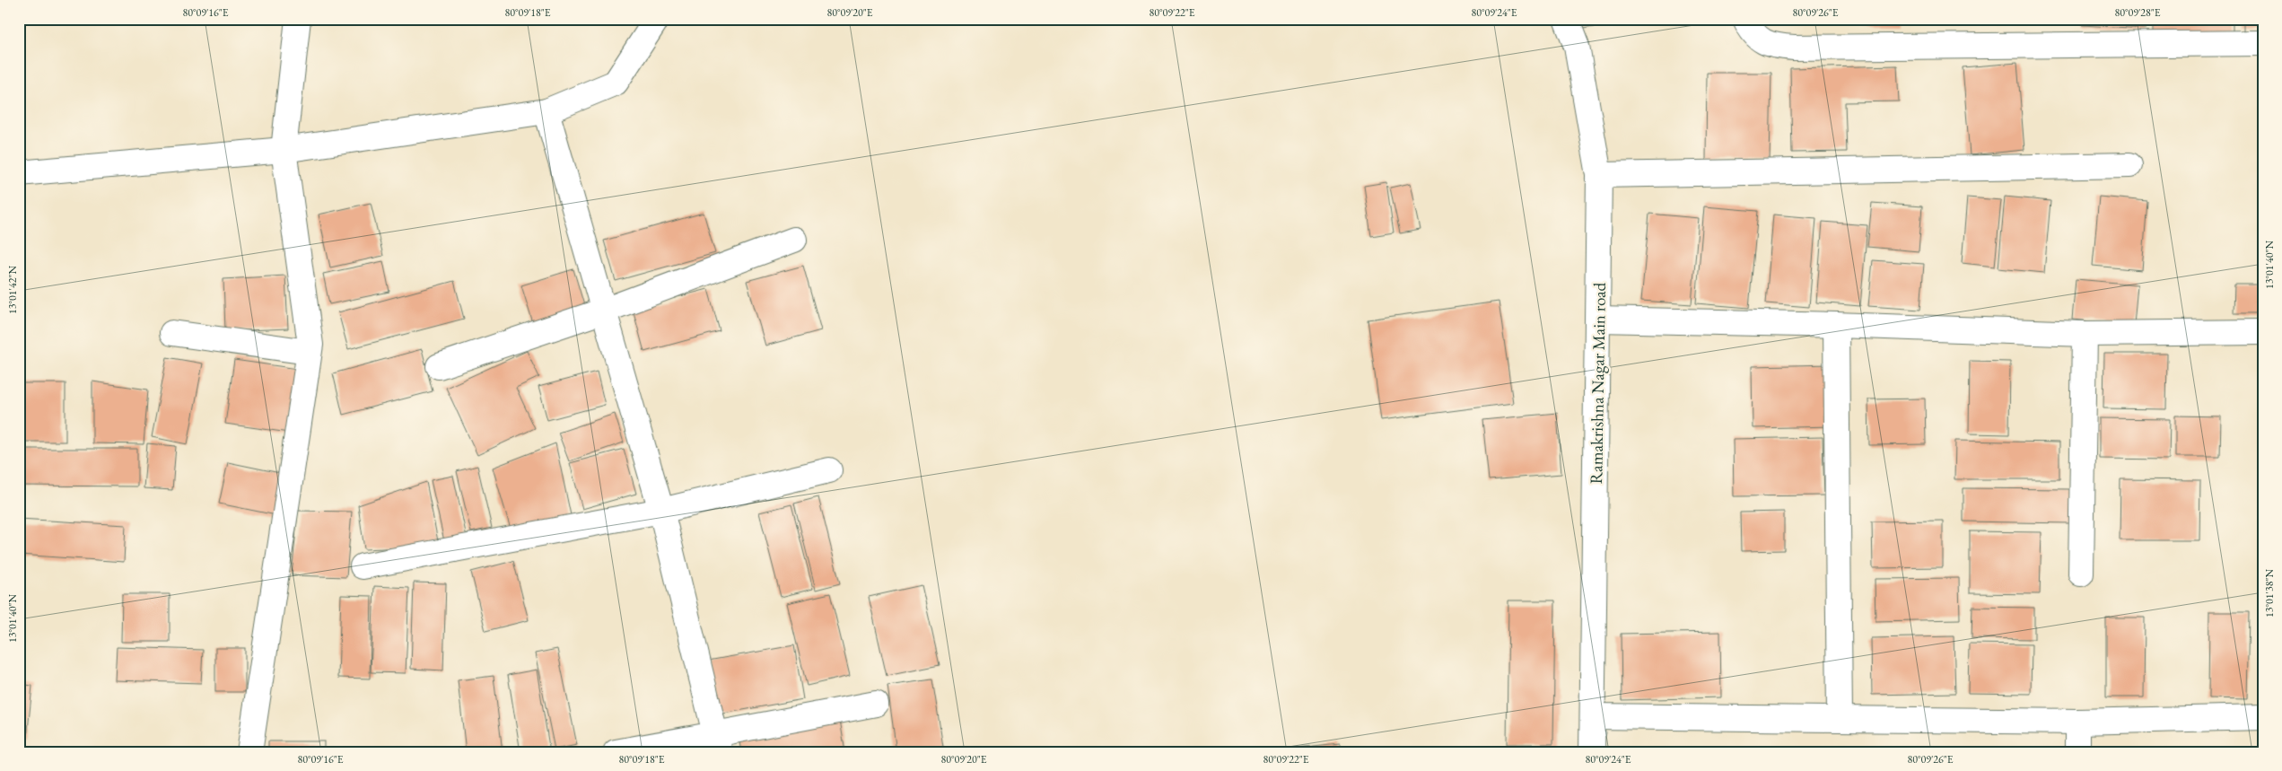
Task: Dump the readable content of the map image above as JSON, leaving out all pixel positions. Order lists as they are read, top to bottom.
{
  "streets": {
    "street": ["Ramakrishna Nagar Main road"]
  },
  "coordinates": [
    "80°09'16\"E",
    "80°09'18\"E",
    "80°09'20\"E",
    "80°09'22\"E",
    "80°09'24\"E",
    "80°09'26\"E",
    "80°09'28\"E",
    "13°01'40\"N",
    "13°01'42\"N",
    "13°01'38\"N"
  ]
}
